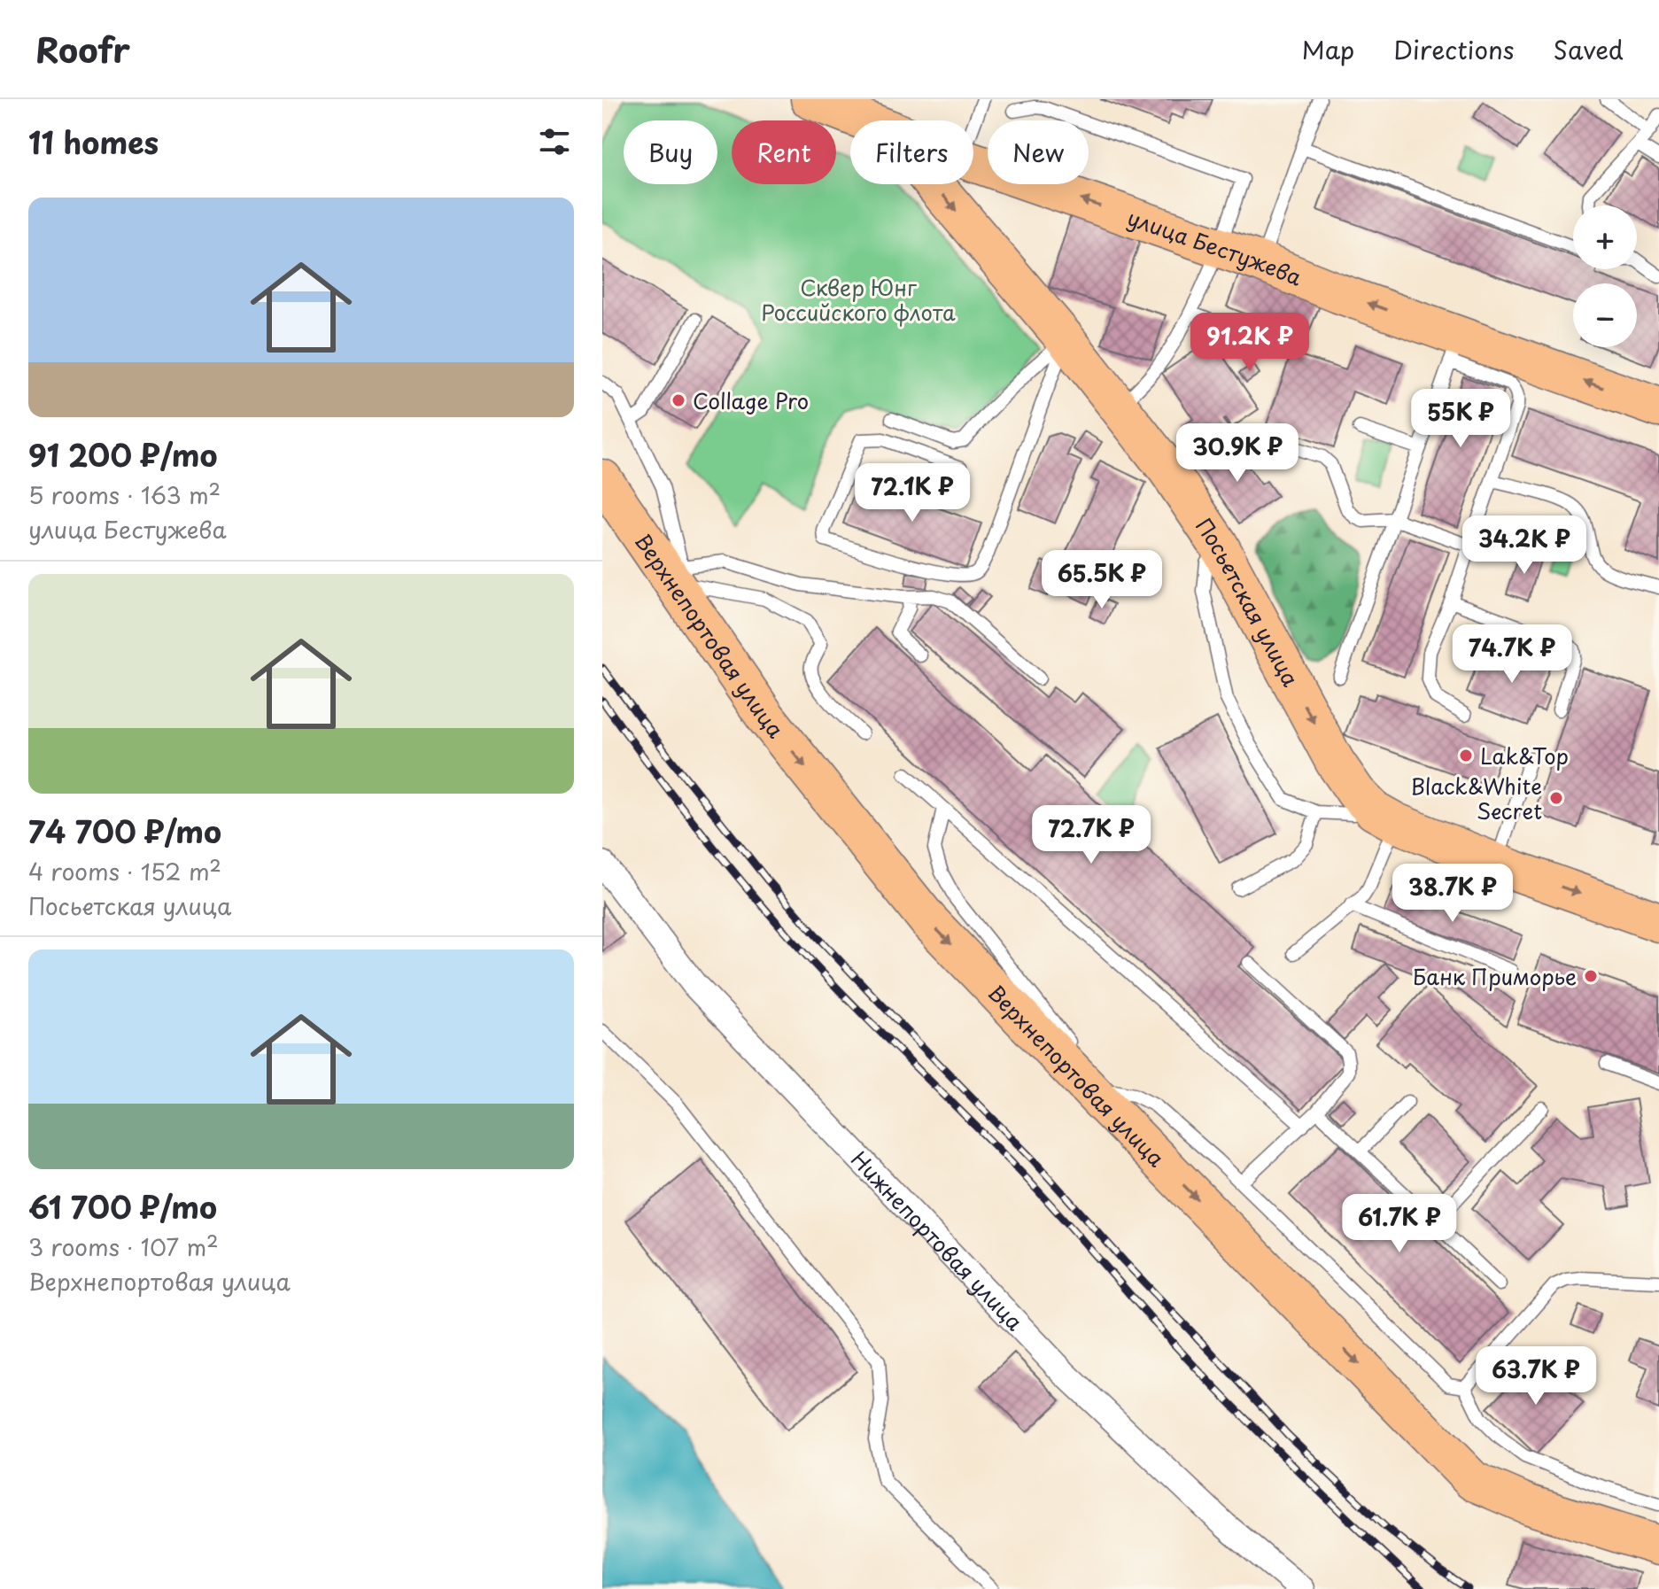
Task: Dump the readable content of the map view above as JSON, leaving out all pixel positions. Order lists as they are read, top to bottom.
{
  "streets": {
    "main road": ["улица Бестужева", "Посьетская улица", "Верхнепортовая улица"],
    "street": ["Нижнепортовая улица"]
  },
  "one_way": ["улица Бестужева", "Посьетская улица", "Верхнепортовая улица"],
  "parks": ["Сквер Юнг Российского флота"],
  "places": [
    "Collage Pro",
    "Lak&Top",
    "Black&White Secret",
    "Банк Приморье"
  ],
  "page": {
    "header": "Roofr",
    "nav": ["Map", "Directions", "Saved"],
    "heading": "11 homes",
    "chip": [
      "Buy",
      "Rent",
      "Filters",
      "New"
    ],
    "list": [
      {
        "name": "91 200 ₽/mo",
        "note": "5 rooms · 163 m² · улица Бестужева"
      },
      {
        "name": "74 700 ₽/mo",
        "note": "4 rooms · 152 m² · Посьетская улица"
      },
      {
        "name": "61 700 ₽/mo",
        "note": "3 rooms · 107 m² · Верхнепортовая улица"
      }
    ],
    "map_buttons": ["+", "−"],
    "price": [
      "91.2K ₽",
      "55K ₽",
      "30.9K ₽",
      "72.1K ₽",
      "34.2K ₽",
      "65.5K ₽",
      "74.7K ₽",
      "72.7K ₽",
      "38.7K ₽",
      "61.7K ₽",
      "63.7K ₽"
    ]
  }
}
